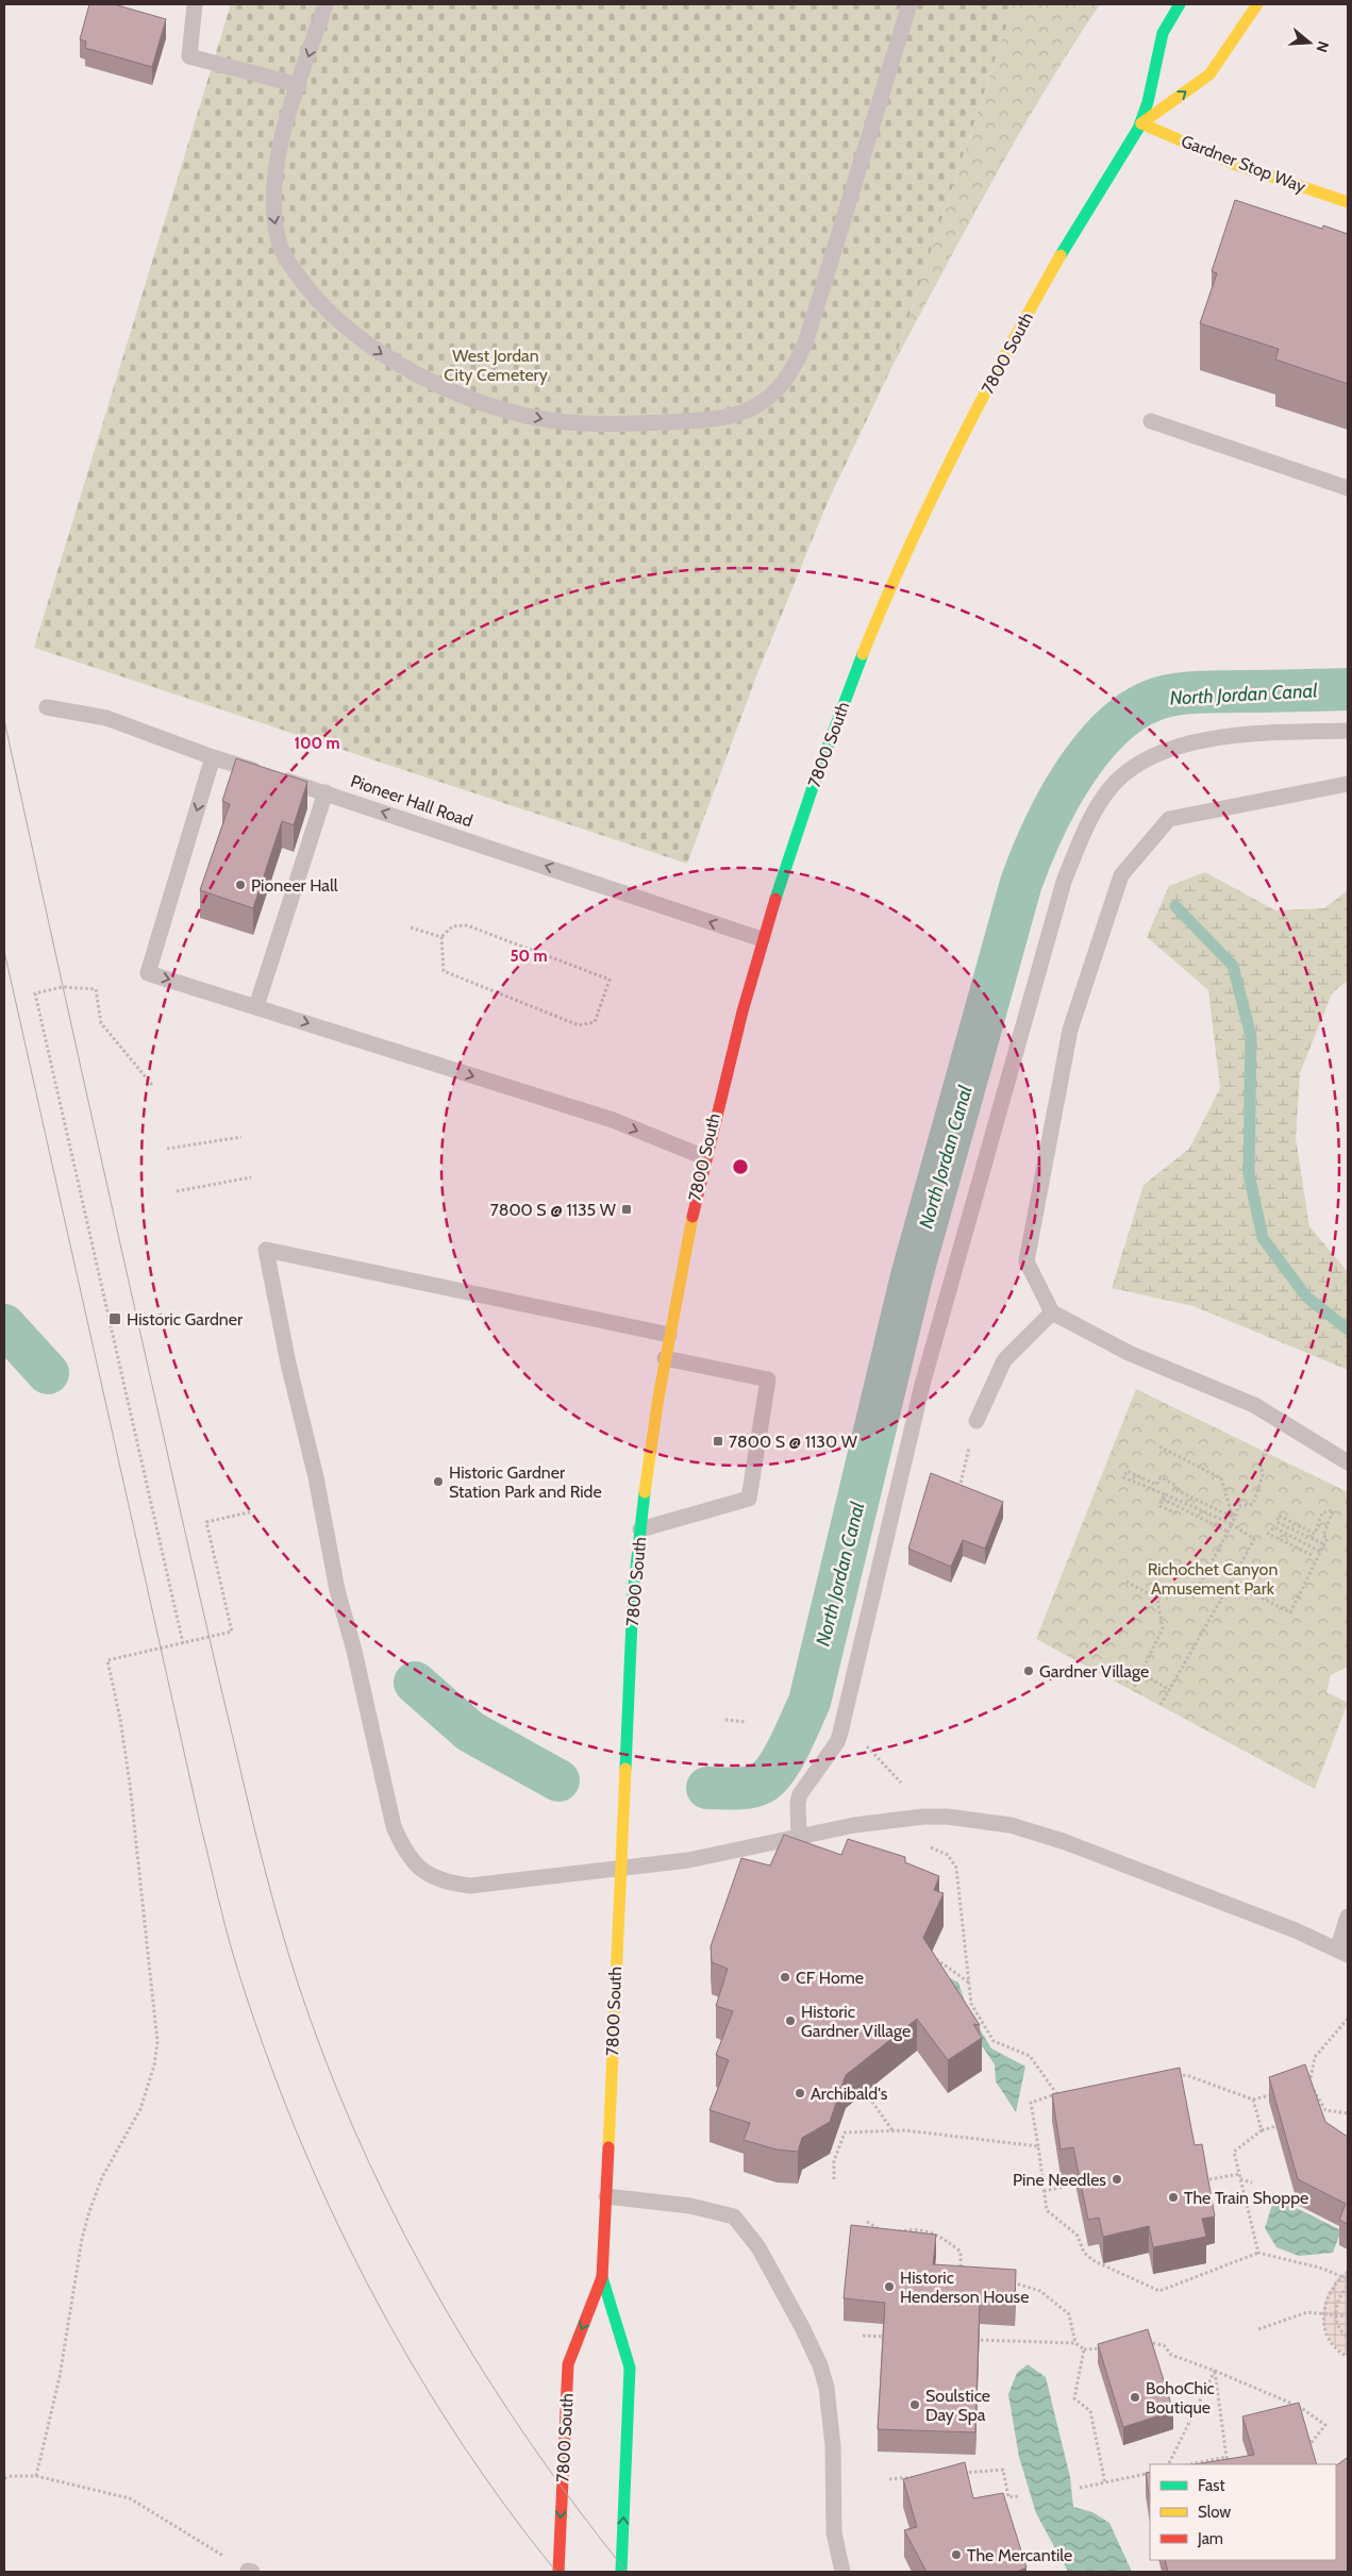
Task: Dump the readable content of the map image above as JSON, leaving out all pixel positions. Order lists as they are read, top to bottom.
{
  "streets": {
    "main road": ["Gardner Stop Way", "7800 South"],
    "lane": ["Pioneer Hall Road"]
  },
  "crossings": [
    ["Gardner Stop Way", "7800 South"],
    ["7800 South", "Pioneer Hall Road"]
  ],
  "one_way": ["Pioneer Hall Road"],
  "water": ["North Jordan Canal"],
  "parks": ["West Jordan City Cemetery", "Richochet Canyon Amusement Park"],
  "places": {
    "other": [
      "Pioneer Hall",
      "Historic Gardner Station Park and Ride",
      "Gardner Village",
      "CF Home",
      "Historic Gardner Village",
      "Archibald's",
      "Pine Needles",
      "The Train Shoppe",
      "Historic Henderson House",
      "BohoChic Boutique",
      "Soulstice Day Spa",
      "The Mercantile"
    ],
    "transit": ["7800 S @ 1135 W", "Historic Gardner", "7800 S @ 1130 W"]
  },
  "legend": ["Fast", "Slow", "Jam"],
  "north": "right",
  "rings": ["100 m", "50 m"]
}
